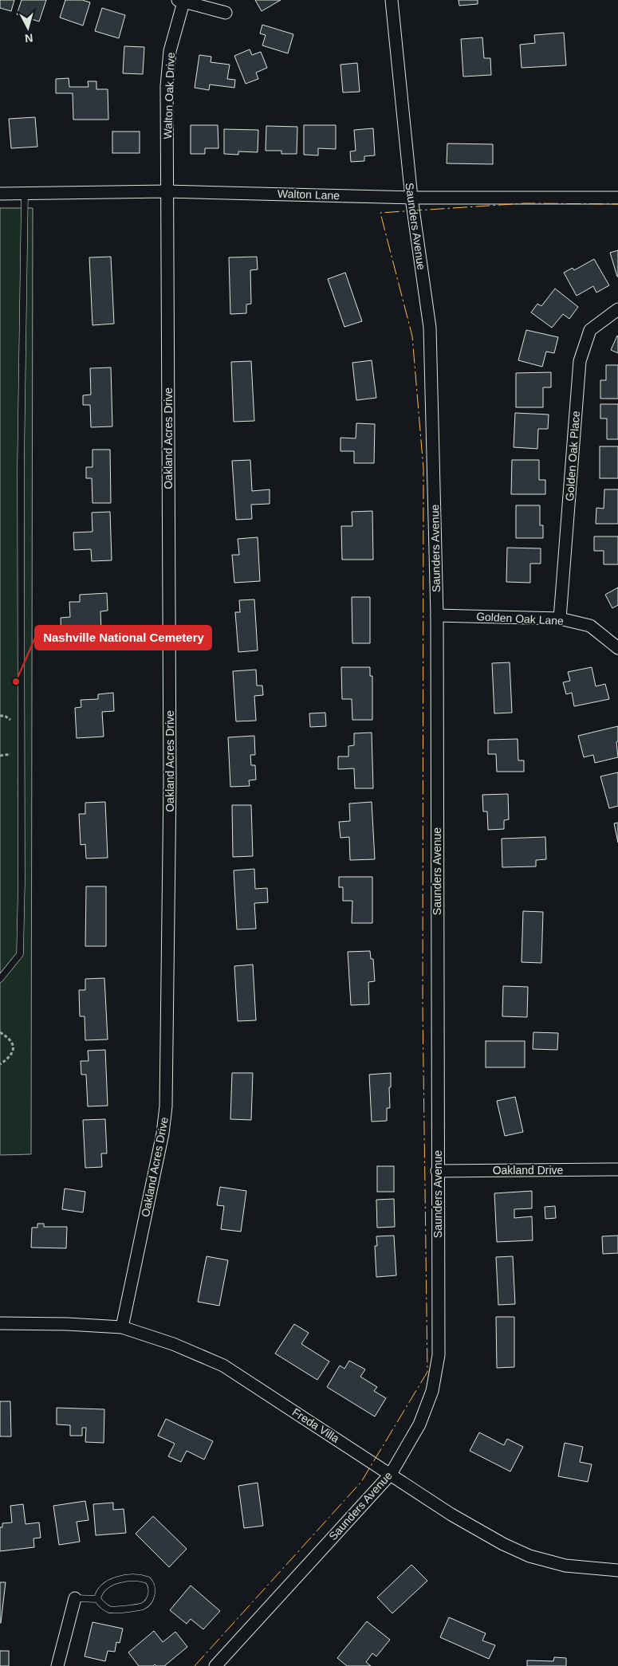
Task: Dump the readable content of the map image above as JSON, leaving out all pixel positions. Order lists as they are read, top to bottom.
{
  "streets": {
    "street": [
      "Walton Oak Drive",
      "Walton Lane",
      "Saunders Avenue",
      "Oakland Acres Drive",
      "Golden Oak Place",
      "Golden Oak Lane",
      "Oakland Drive",
      "Freda Villa"
    ]
  },
  "crossings": [
    ["Walton Oak Drive", "Walton Lane"],
    ["Walton Oak Drive", "Oakland Acres Drive"],
    ["Walton Lane", "Saunders Avenue"],
    ["Walton Lane", "Oakland Acres Drive"],
    ["Saunders Avenue", "Golden Oak Lane"],
    ["Saunders Avenue", "Oakland Drive"],
    ["Saunders Avenue", "Freda Villa"],
    ["Oakland Acres Drive", "Freda Villa"],
    ["Golden Oak Place", "Golden Oak Lane"]
  ],
  "places": ["Nashville National Cemetery"],
  "north": "bottom"
}
